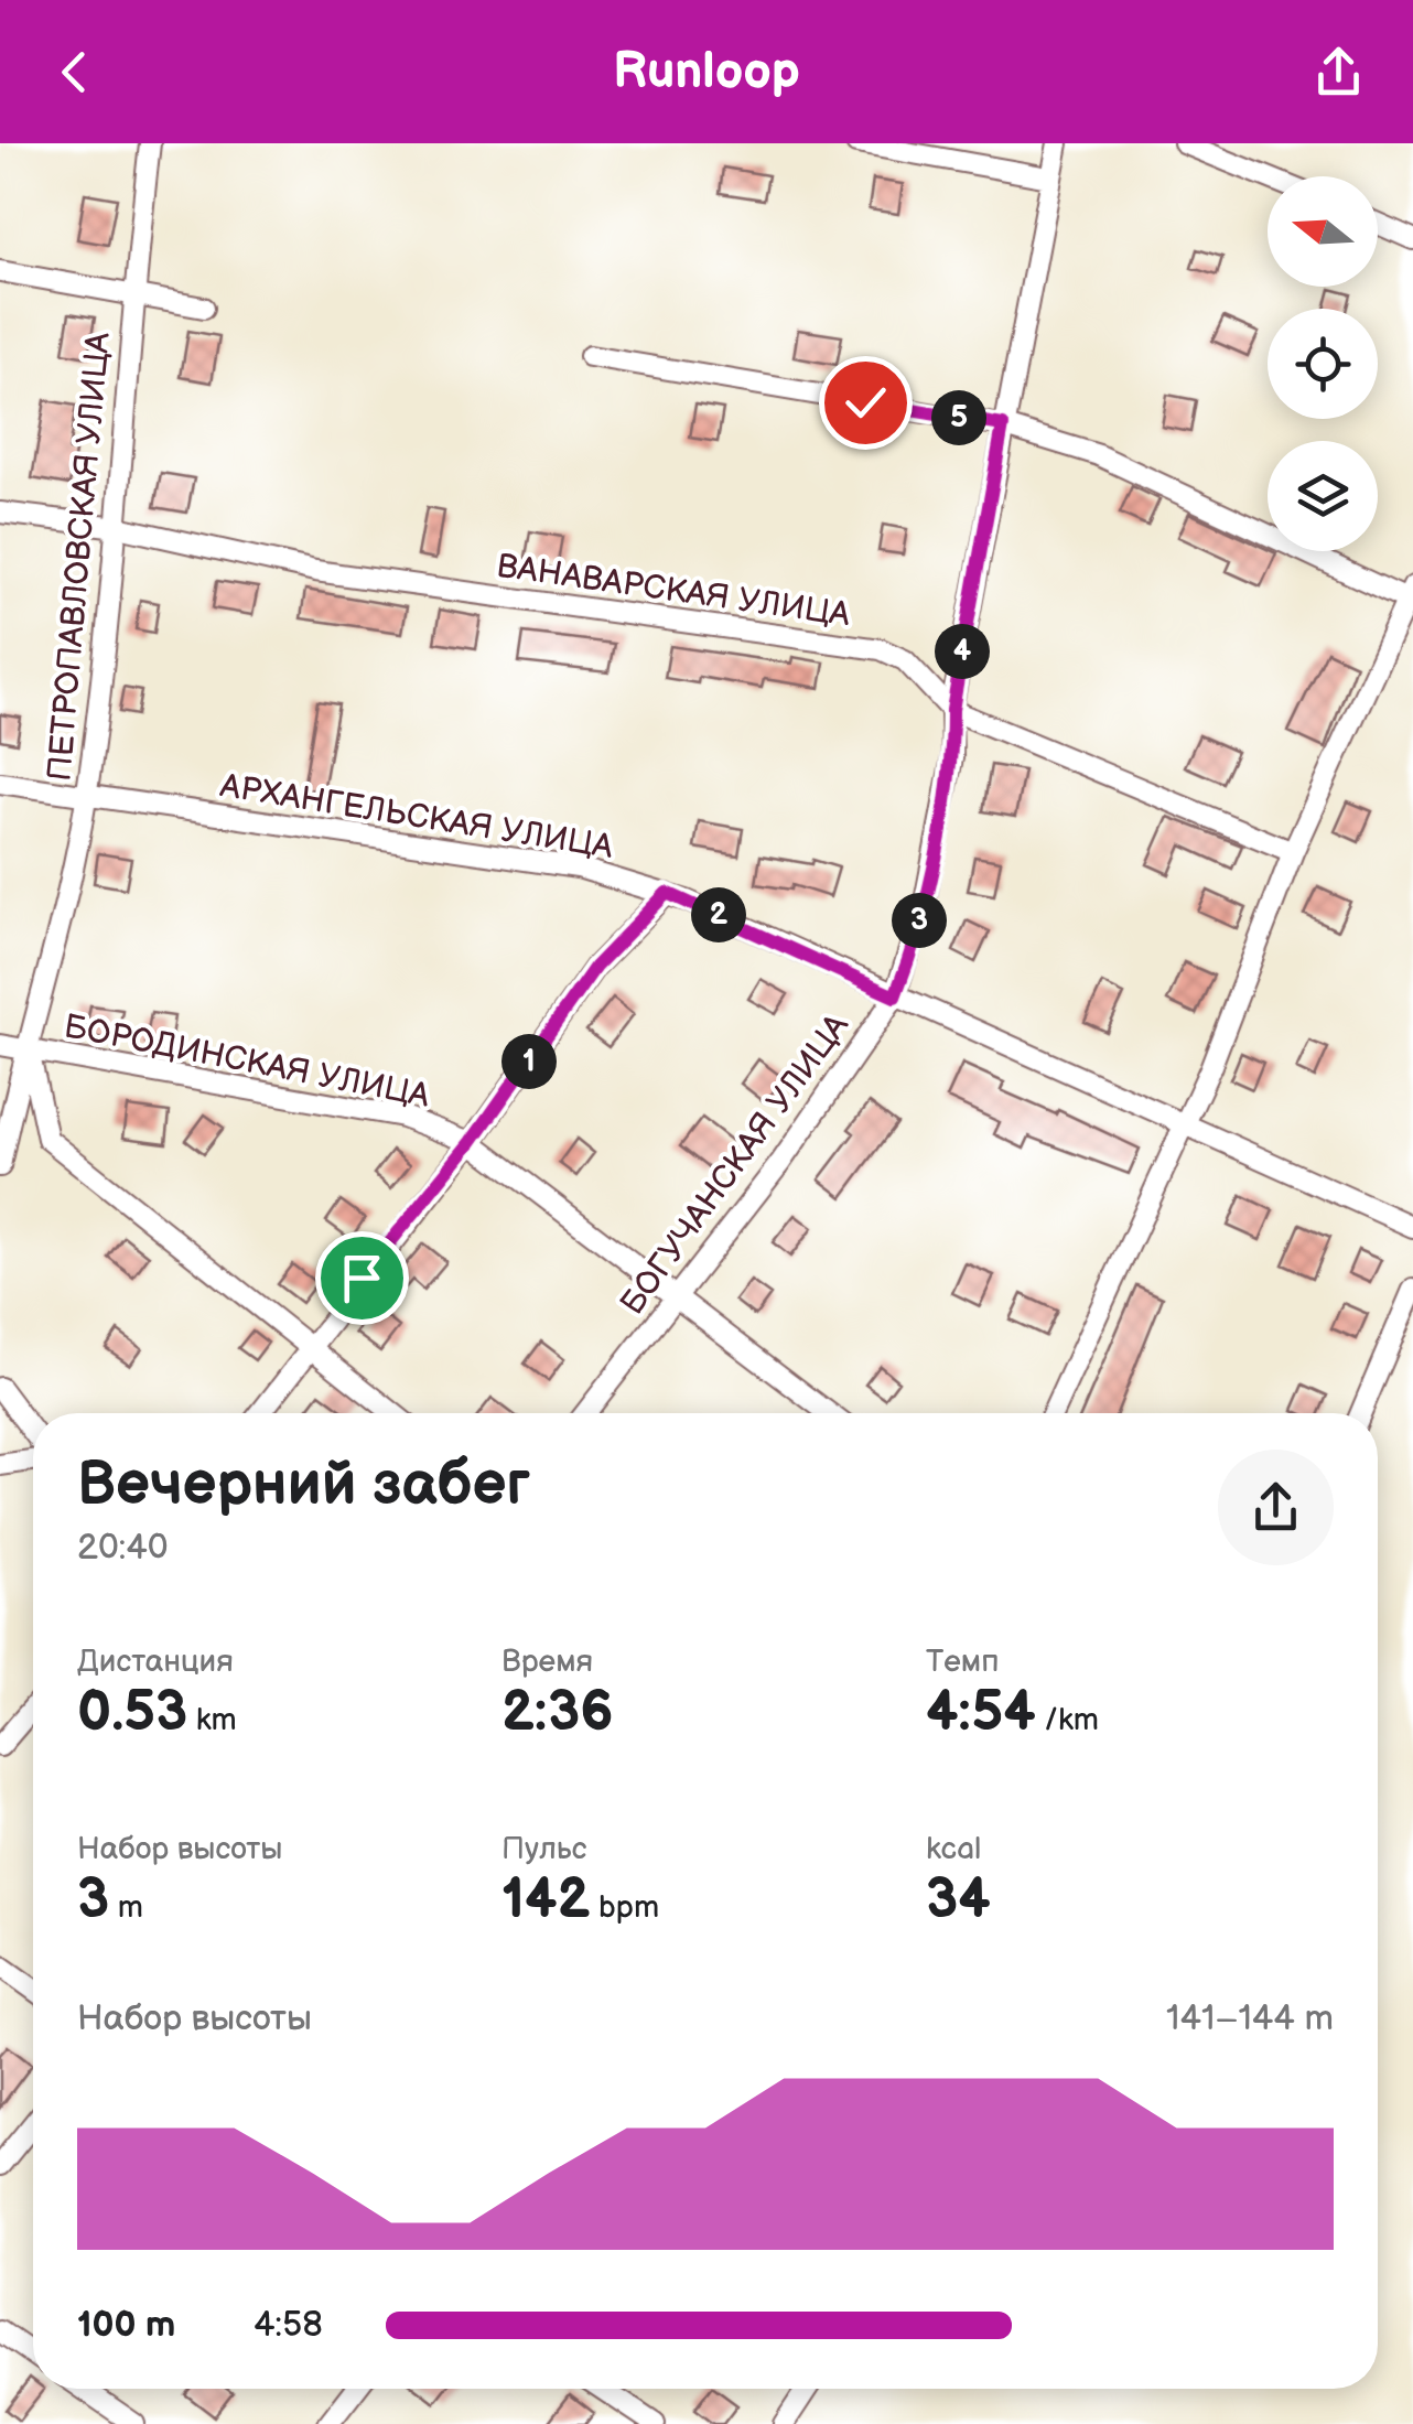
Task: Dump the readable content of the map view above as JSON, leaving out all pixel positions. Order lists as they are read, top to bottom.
{
  "streets": {
    "street": [
      "ПЕТРОПАВЛОВСКАЯ УЛИЦА",
      "ВАНАВАРСКАЯ УЛИЦА",
      "АРХАНГЕЛЬСКАЯ УЛИЦА",
      "БОРОДИНСКАЯ УЛИЦА",
      "БОГУЧАНСКАЯ УЛИЦА"
    ]
  },
  "crossings": [
    ["ПЕТРОПАВЛОВСКАЯ УЛИЦА", "ВАНАВАРСКАЯ УЛИЦА"],
    ["ПЕТРОПАВЛОВСКАЯ УЛИЦА", "АРХАНГЕЛЬСКАЯ УЛИЦА"],
    ["ПЕТРОПАВЛОВСКАЯ УЛИЦА", "БОРОДИНСКАЯ УЛИЦА"],
    ["ВАНАВАРСКАЯ УЛИЦА", "БОГУЧАНСКАЯ УЛИЦА"],
    ["АРХАНГЕЛЬСКАЯ УЛИЦА", "БОГУЧАНСКАЯ УЛИЦА"],
    ["БОРОДИНСКАЯ УЛИЦА", "БОГУЧАНСКАЯ УЛИЦА"]
  ],
  "north": "left",
  "page": {
    "header": "Runloop",
    "pins": [
      "5",
      "4",
      "2",
      "3",
      "1"
    ],
    "heading": ["Вечерний забег", "20:40"],
    "stats": [
      ["Дистанция", "0.53 km"],
      ["Время", "2:36"],
      ["Темп", "4:54 /km"],
      ["Набор высоты", "3 m"],
      ["Пульс", "142 bpm"],
      ["kcal", "34"]
    ],
    "chart": ["Набор высоты", "141–144 m"],
    "list": [
      {
        "name": "100 m",
        "note": "4:58"
      }
    ]
  }
}
